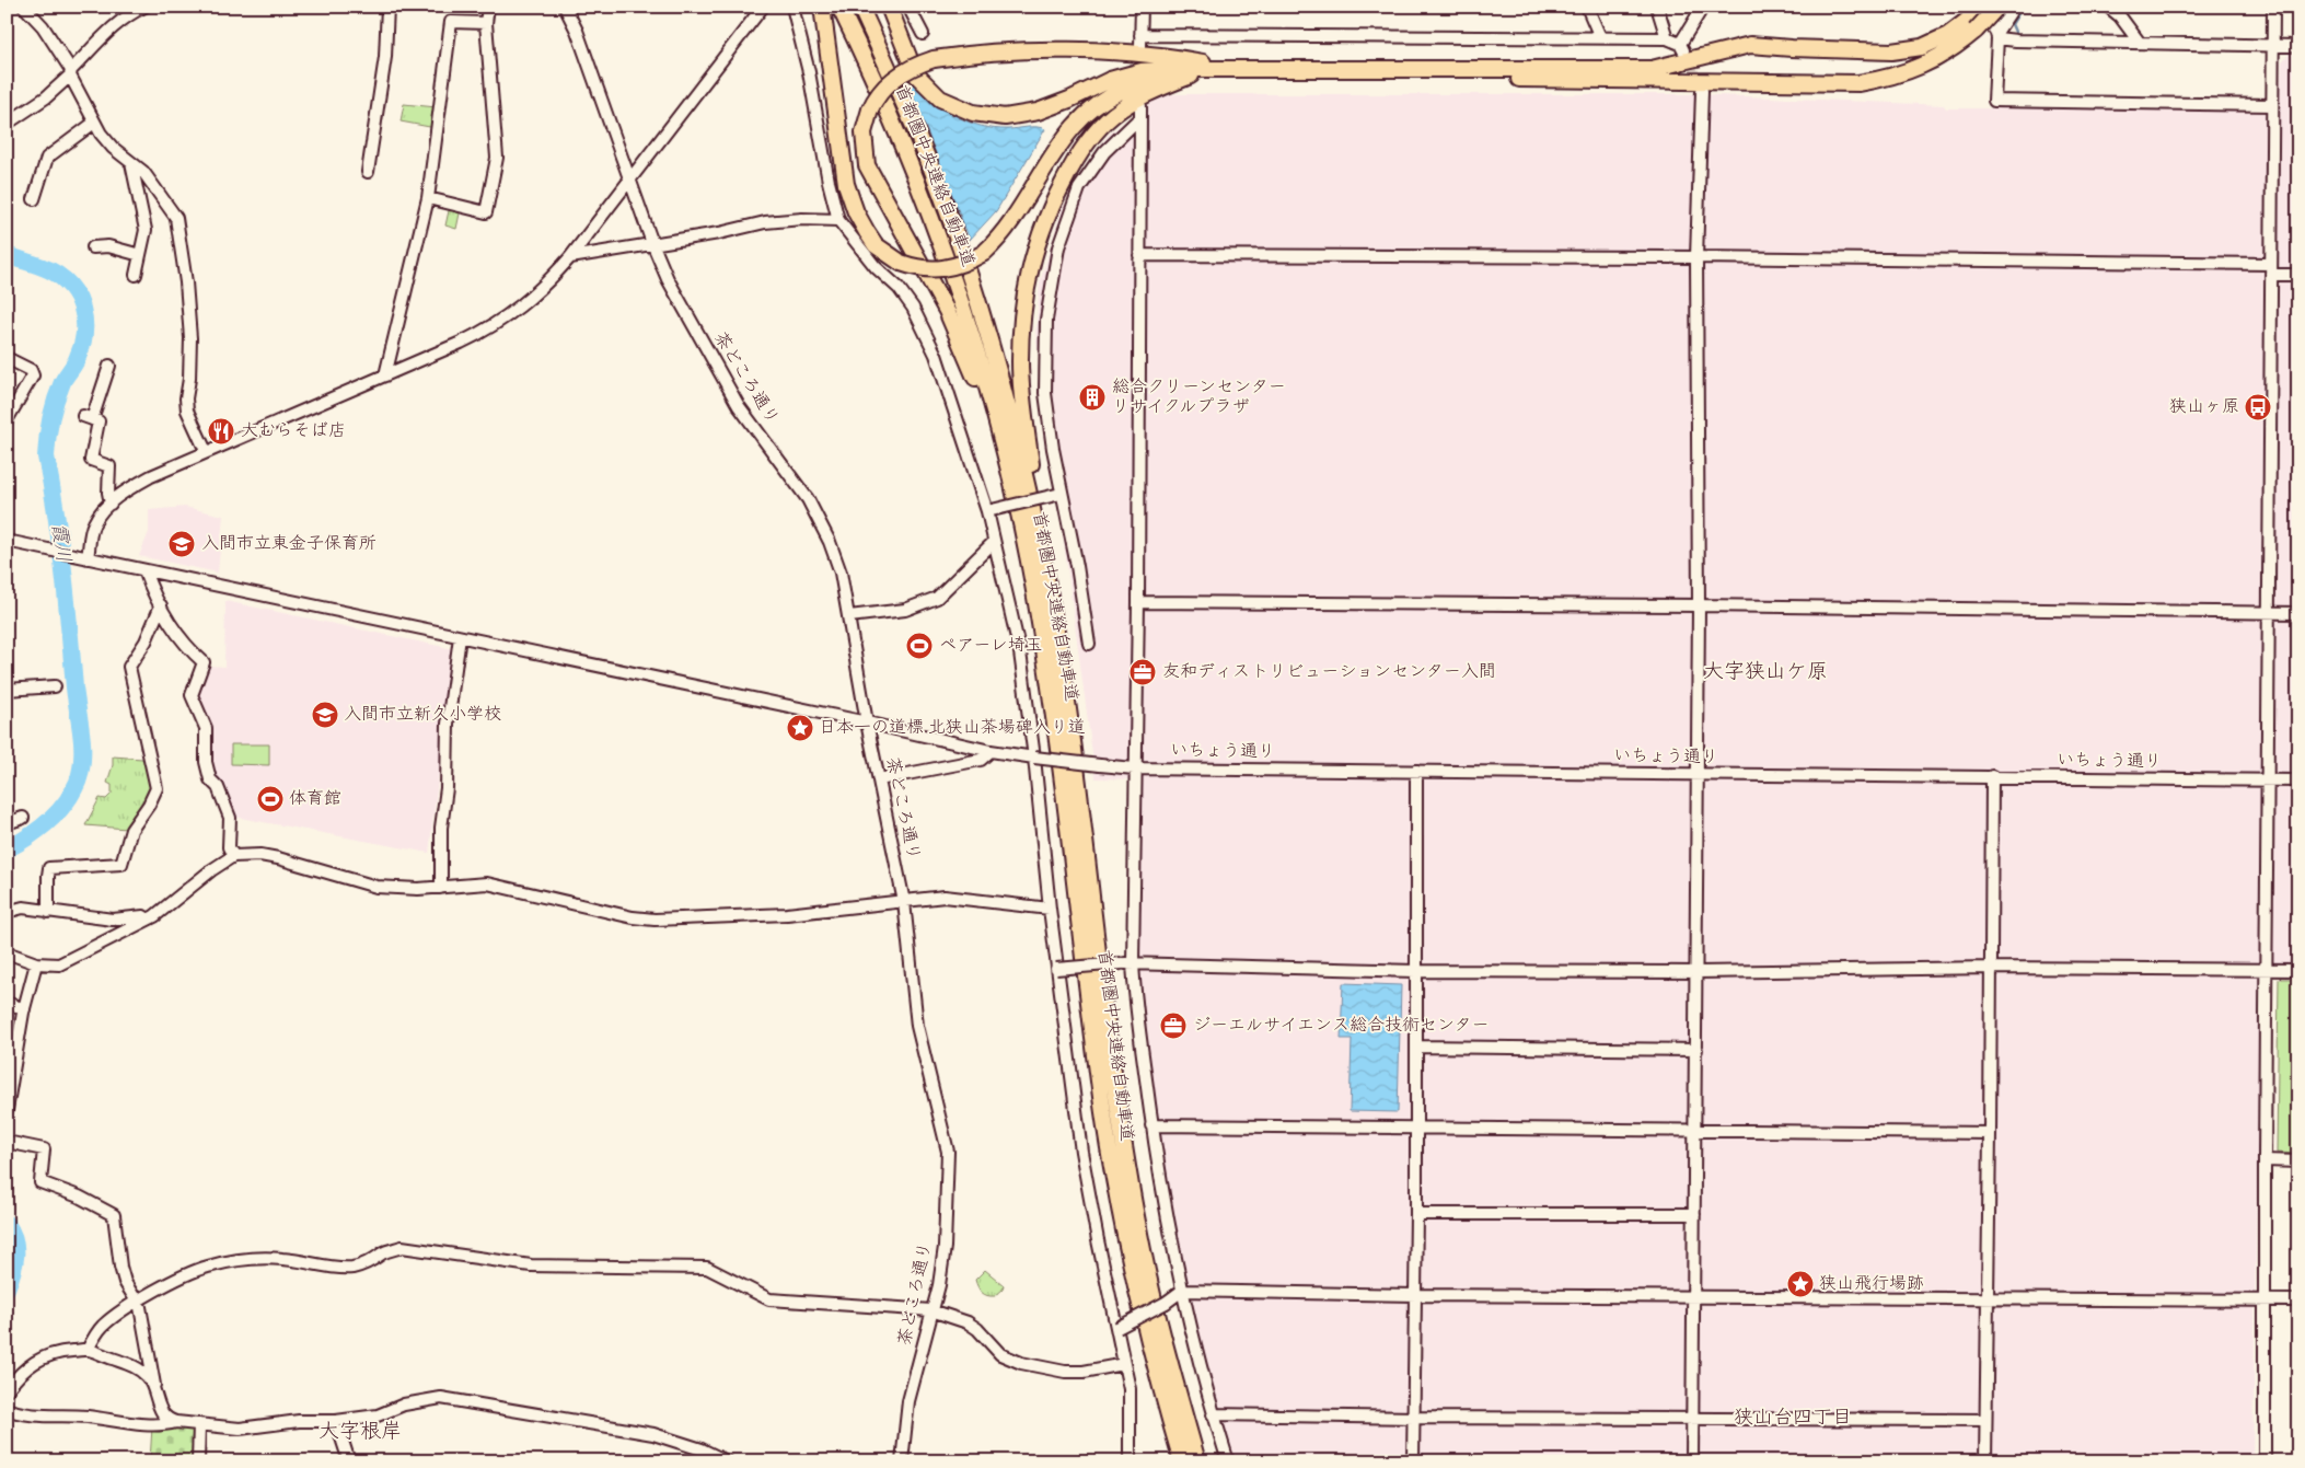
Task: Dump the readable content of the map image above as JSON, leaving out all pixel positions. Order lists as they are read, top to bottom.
{
  "streets": {
    "highway": ["首都圏中央連絡自動車道"],
    "street": ["茶どころ通り", "いちょう通り"]
  },
  "crossings": [
    ["茶どころ通り", "いちょう通り"]
  ],
  "districts": ["大字狭山ケ原", "狭山台四丁目", "大字根岸"],
  "water": ["霞川"],
  "places": {
    "building": ["総合クリーンセンター リサイクルプラザ"],
    "bus stop": ["狭山ヶ原"],
    "restaurant": ["大むらそば店"],
    "school or university": ["入間市立東金子保育所", "入間市立新久小学校"],
    "sports": ["ペアーレ埼玉", "体育館"],
    "office": ["友和ディストリビューションセンター入間", "ジーエルサイエンス総合技術センター"],
    "place": ["日本一の道標 北狭山茶場碑入り道", "狭山飛行場跡"]
  }
}
